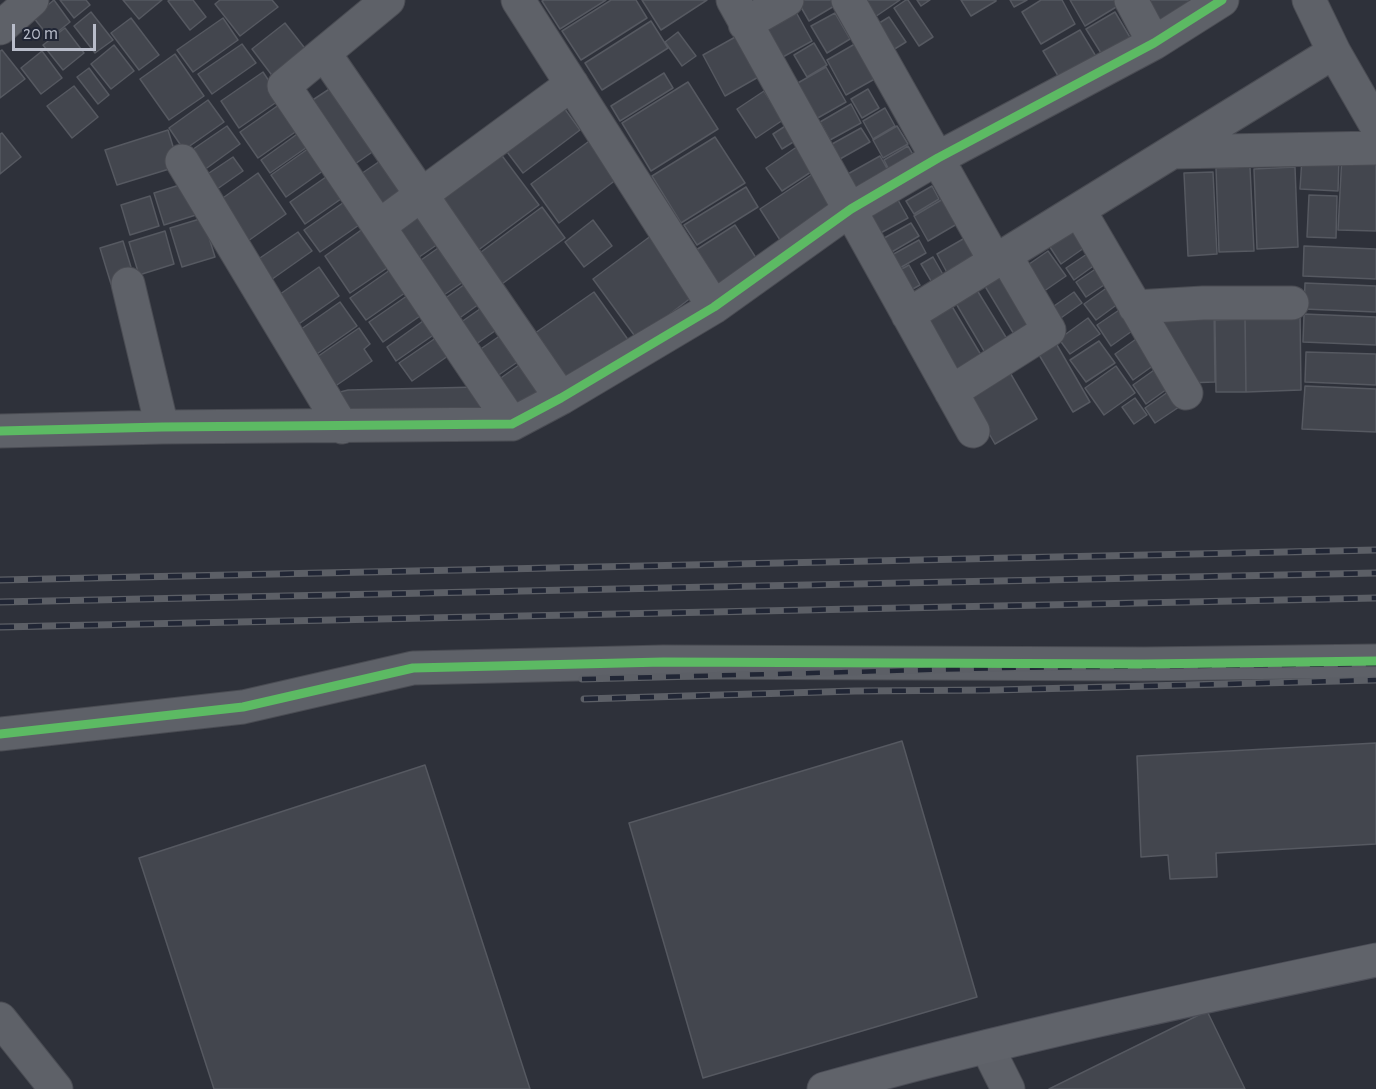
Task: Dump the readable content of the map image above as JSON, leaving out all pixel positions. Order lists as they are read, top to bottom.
{
  "scale_bar": "20 m"
}
